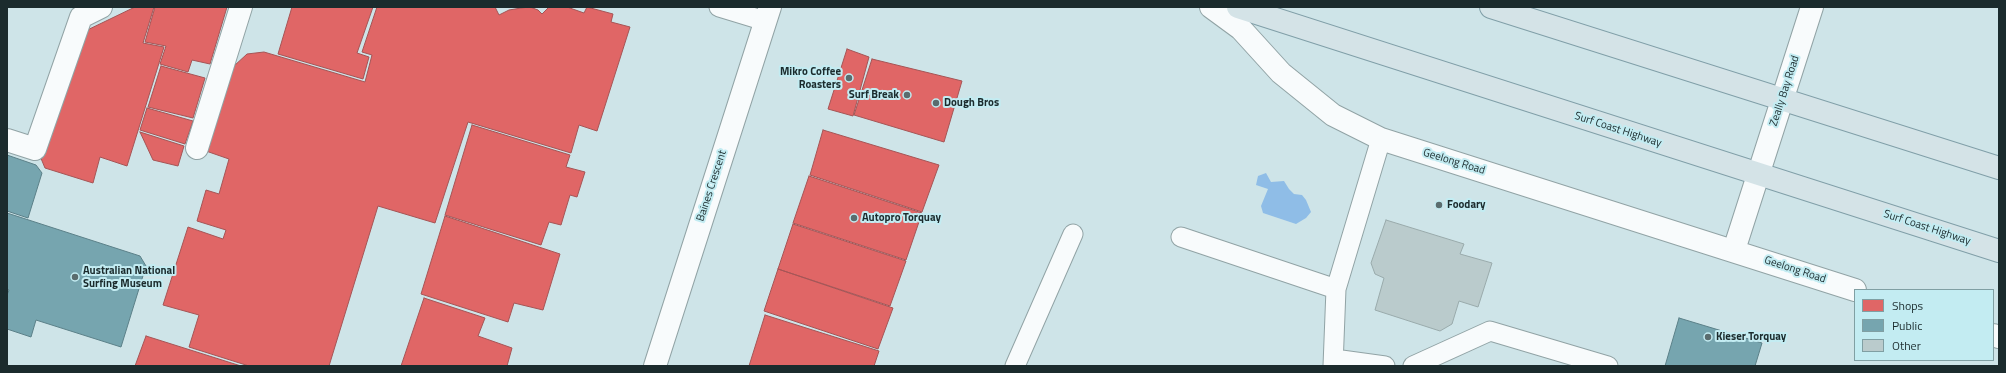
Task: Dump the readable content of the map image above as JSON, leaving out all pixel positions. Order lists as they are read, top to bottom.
{
  "streets": {
    "main road": ["Surf Coast Highway"],
    "street": ["Zeally Bay Road", "Geelong Road", "Baines Crescent"]
  },
  "crossings": [
    ["Zeally Bay Road", "Surf Coast Highway"]
  ],
  "places": [
    "Mikro Coffee Roasters",
    "Surf Break",
    "Dough Bros",
    "Foodary",
    "Autopro Torquay",
    "Australian National Surfing Museum",
    "Kieser Torquay"
  ],
  "legend": ["Shops", "Public", "Other"]
}
